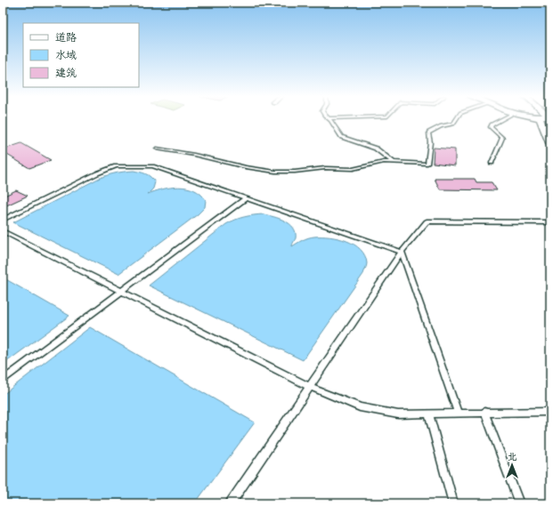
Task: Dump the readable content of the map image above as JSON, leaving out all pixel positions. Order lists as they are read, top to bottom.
{
  "legend": ["道路", "水域", "建筑"],
  "north": "top"
}
